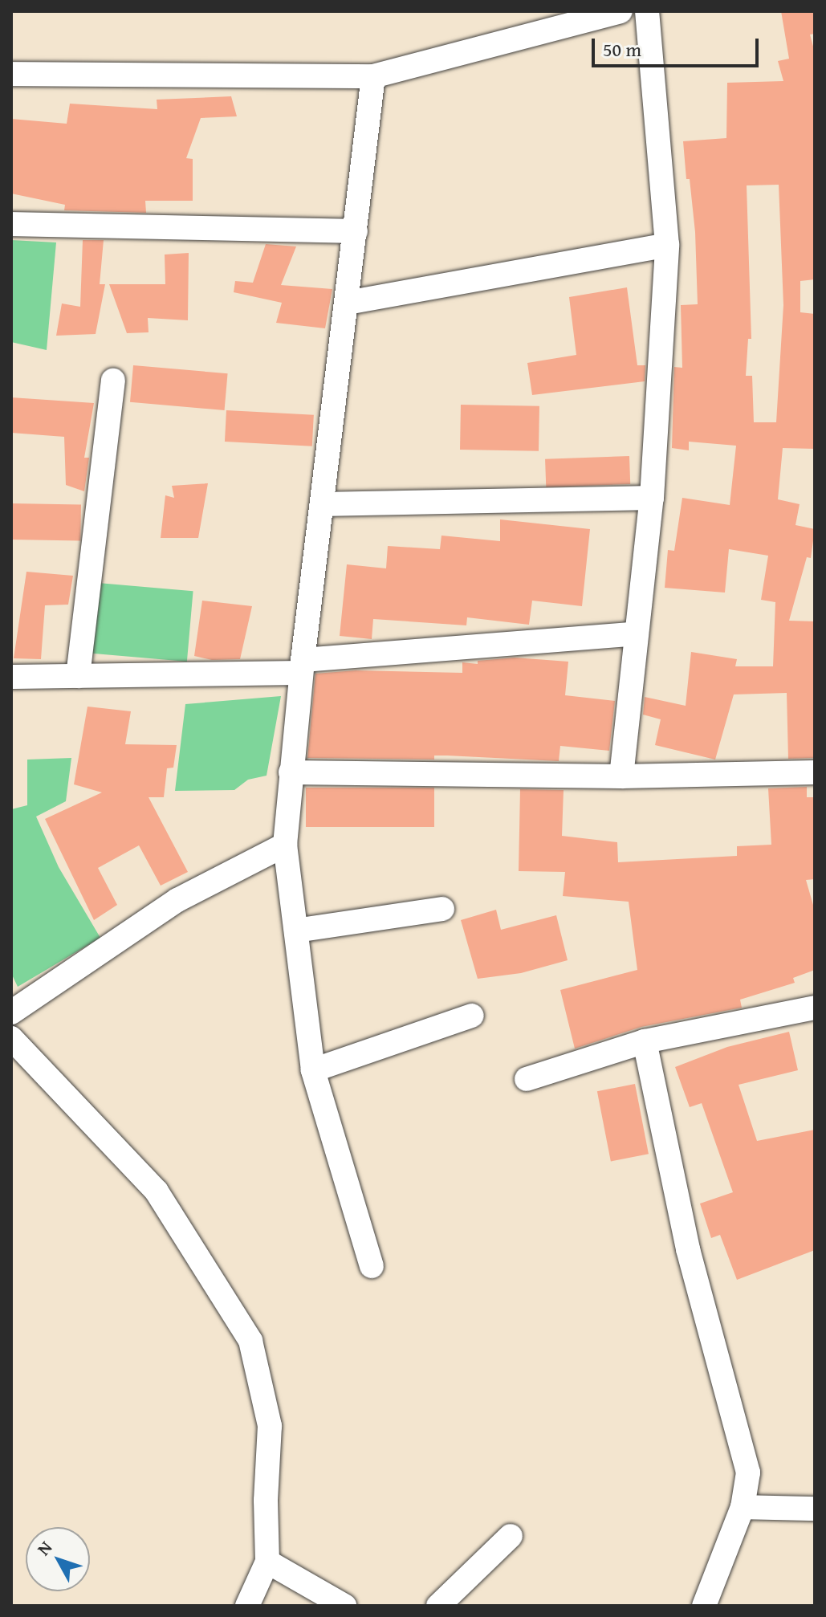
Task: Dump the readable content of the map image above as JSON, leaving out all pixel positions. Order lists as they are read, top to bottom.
{
  "scale_bar": "50 m",
  "north": "top left"
}
